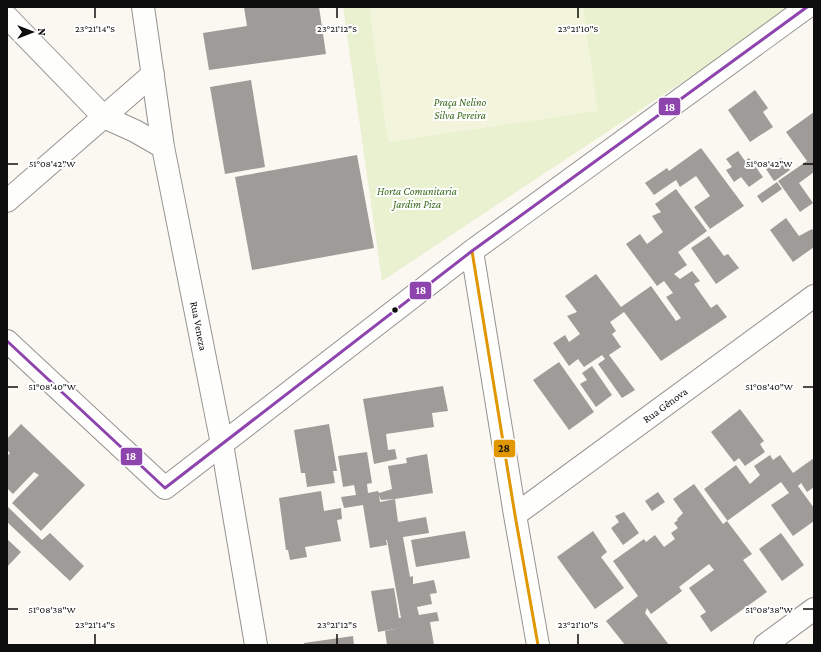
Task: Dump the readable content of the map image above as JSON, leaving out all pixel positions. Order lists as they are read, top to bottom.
{
  "streets": {
    "street": ["Rua Veneza", "Rua Gênova"]
  },
  "parks": ["Praça Nelino Silva Pereira", "Horta Comunitaria Jardim Piza"],
  "lines": ["transit line 18", "transit line 28"],
  "north": "right",
  "coordinates": [
    "23°21'14\"S",
    "23°21'12\"S",
    "23°21'10\"S",
    "51°08'42\"W",
    "51°08'40\"W",
    "51°08'38\"W"
  ]
}
